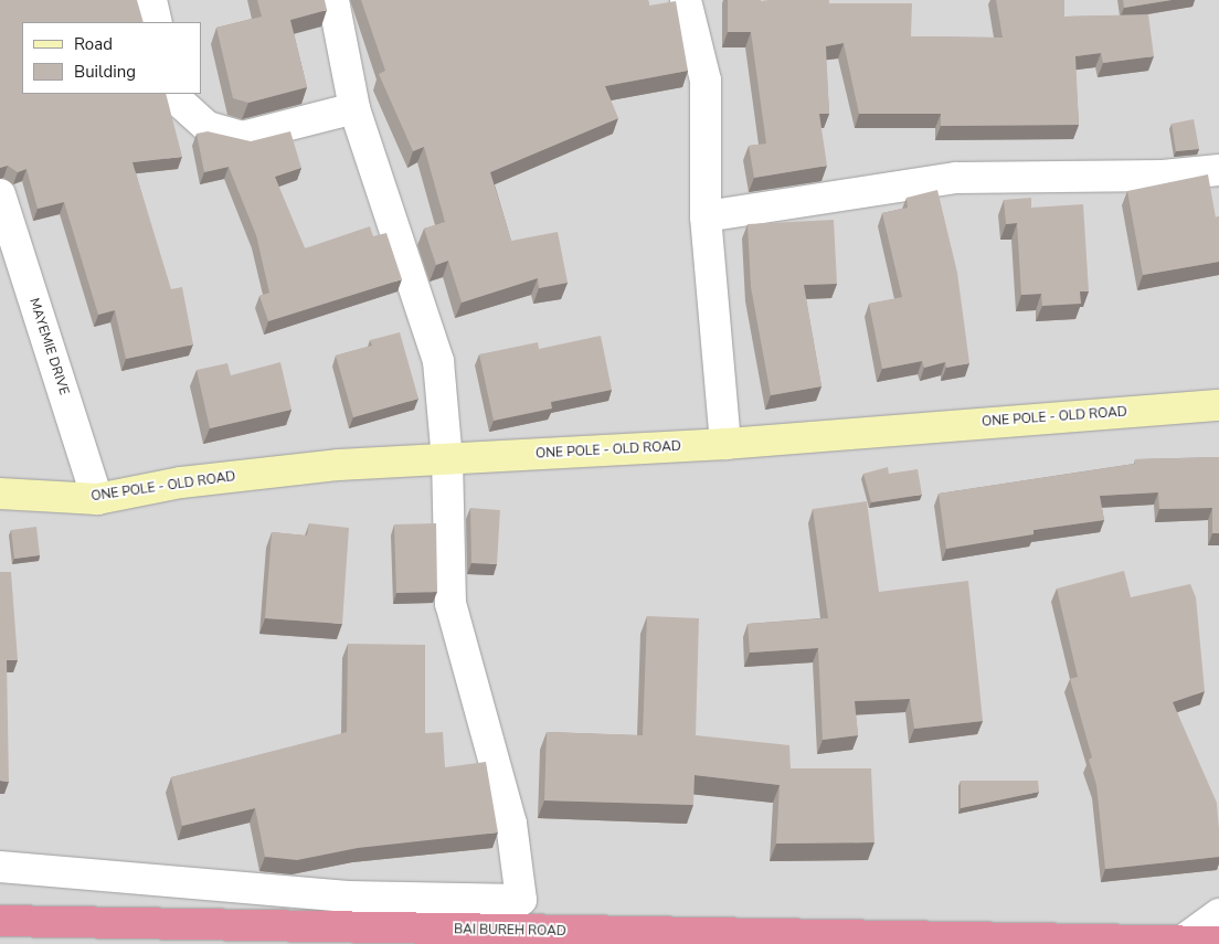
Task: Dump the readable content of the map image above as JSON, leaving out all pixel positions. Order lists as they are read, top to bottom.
{
  "streets": {
    "highway": ["BAI BUREH ROAD"],
    "street": ["MAYEMIE DRIVE", "ONE POLE - OLD ROAD"]
  },
  "crossings": [
    ["MAYEMIE DRIVE", "ONE POLE - OLD ROAD"]
  ],
  "legend": ["Road", "Building"]
}
